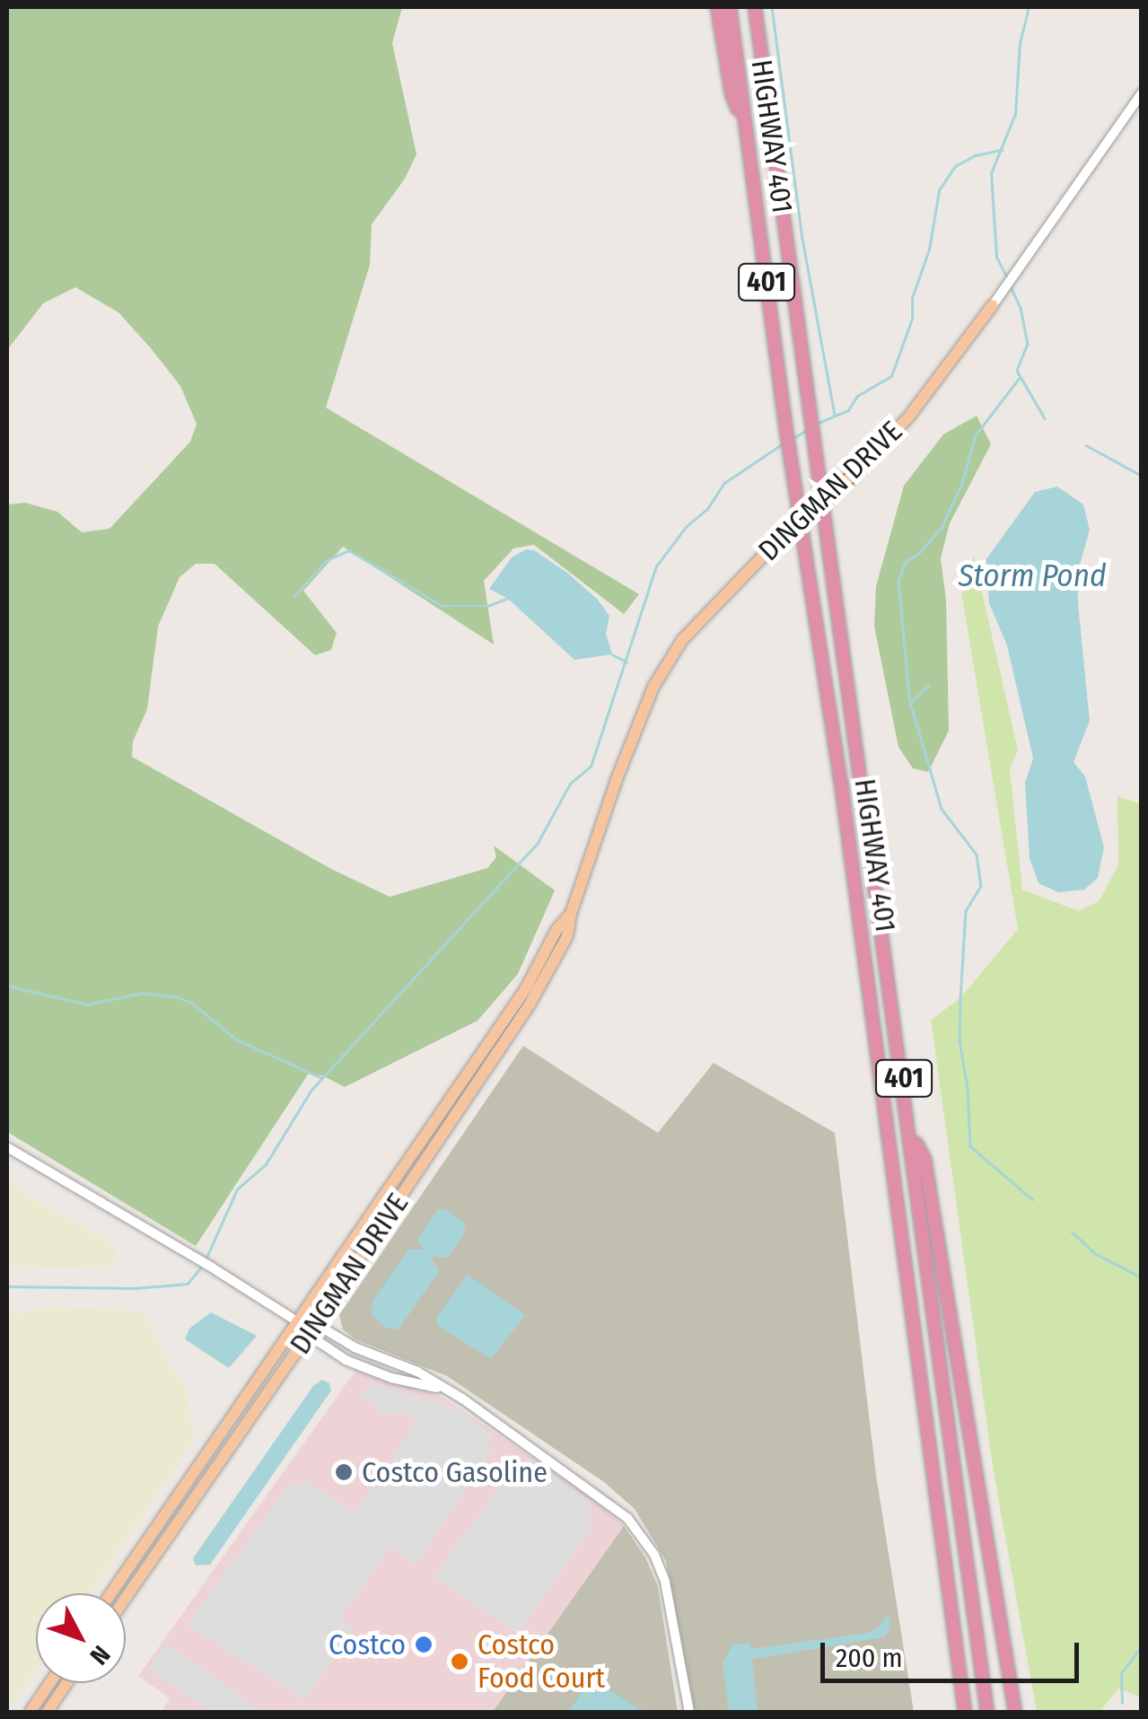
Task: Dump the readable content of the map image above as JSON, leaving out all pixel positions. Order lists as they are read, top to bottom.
{
  "streets": {
    "highway": ["HIGHWAY 401", "401"],
    "main road": ["DINGMAN DRIVE"]
  },
  "water": ["Storm Pond"],
  "places": ["Costco Gasoline", "Costco", "Costco Food Court"],
  "scale_bar": "200 m",
  "north": "bottom right"
}
